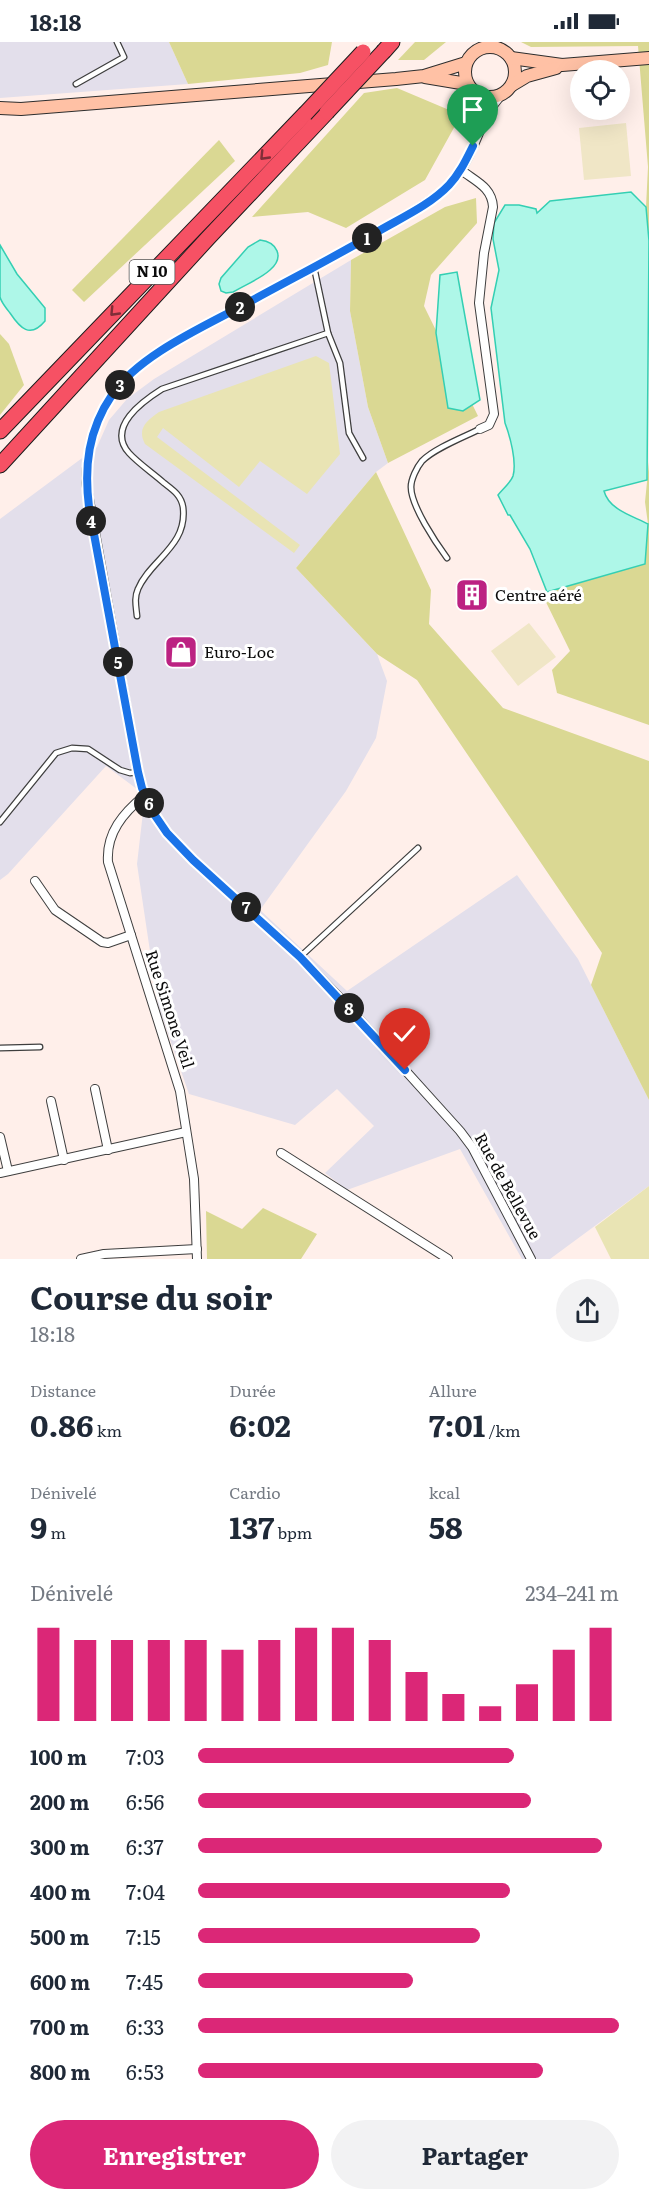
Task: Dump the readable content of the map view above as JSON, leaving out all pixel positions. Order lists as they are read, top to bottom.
{
  "streets": {
    "highway": ["N 10"],
    "street": ["Rue Simone Veil", "Rue de Bellevue"]
  },
  "crossings": [
    ["Rue Simone Veil", "Rue de Bellevue"]
  ],
  "places": {
    "building": ["Centre aéré"],
    "shop": ["Euro-Loc"]
  },
  "page": {
    "status": "18:18",
    "pins": [
      "1",
      "2",
      "3",
      "4",
      "5",
      "6",
      "7",
      "8"
    ],
    "heading": ["Course du soir", "18:18"],
    "stats": [
      ["Distance", "0.86 km"],
      ["Durée", "6:02"],
      ["Allure", "7:01 /km"],
      ["Dénivelé", "9 m"],
      ["Cardio", "137 bpm"],
      ["kcal", "58"]
    ],
    "chart": ["Dénivelé", "234–241 m"],
    "list": [
      {
        "name": "100 m",
        "note": "7:03"
      },
      {
        "name": "200 m",
        "note": "6:56"
      },
      {
        "name": "300 m",
        "note": "6:37"
      },
      {
        "name": "400 m",
        "note": "7:04"
      },
      {
        "name": "500 m",
        "note": "7:15"
      },
      {
        "name": "600 m",
        "note": "7:45"
      },
      {
        "name": "700 m",
        "note": "6:33"
      },
      {
        "name": "800 m",
        "note": "6:53"
      }
    ],
    "buttons": ["Enregistrer", "Partager"]
  }
}
